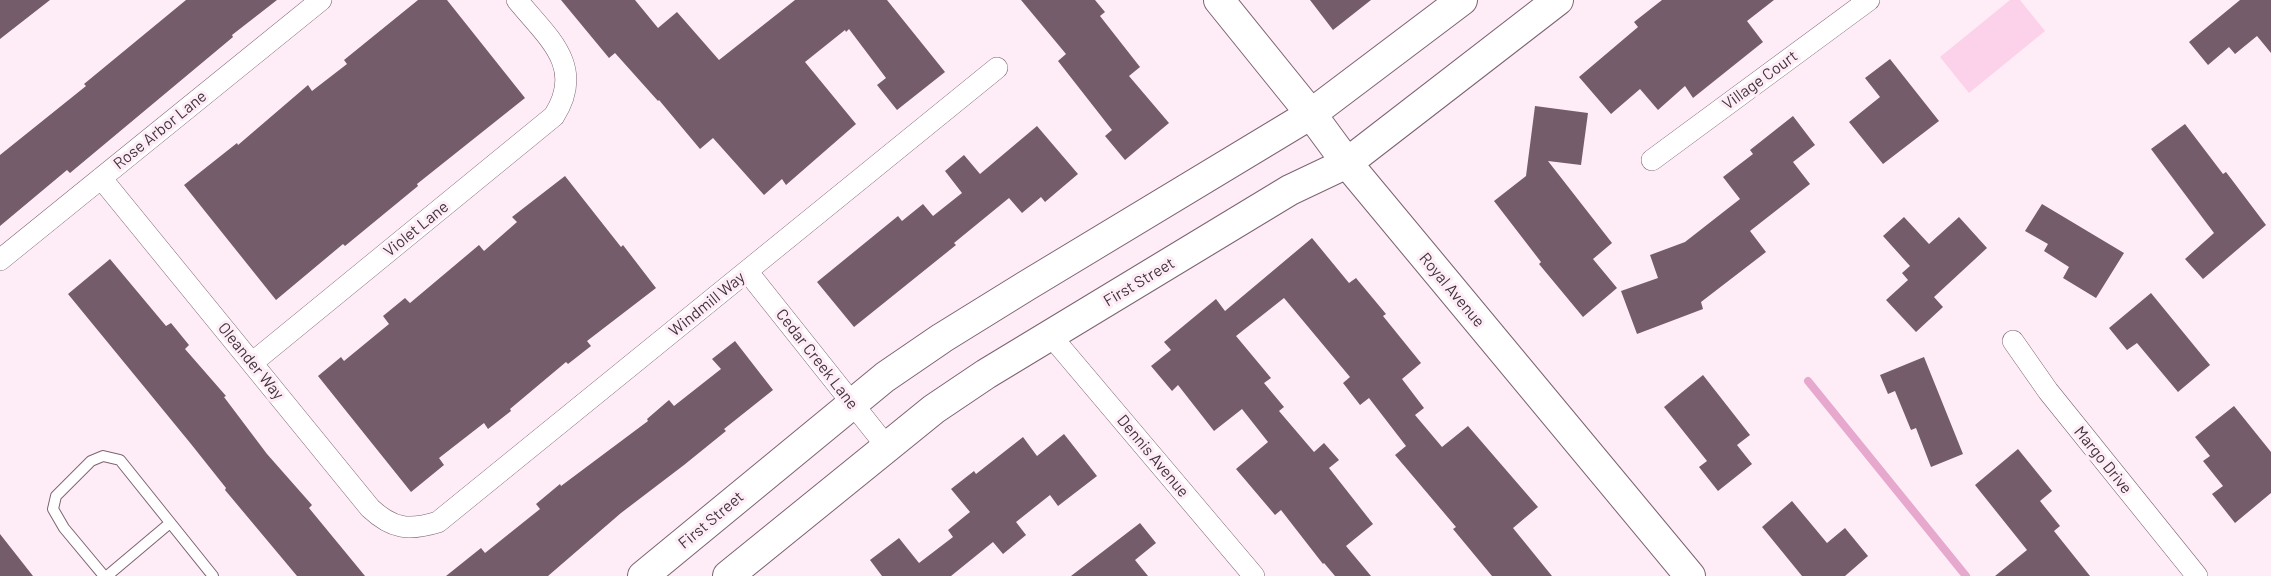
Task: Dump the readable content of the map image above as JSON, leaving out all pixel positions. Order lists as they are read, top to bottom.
{
  "streets": {
    "main road": ["First Street", "Royal Avenue"],
    "street": [
      "Village Court",
      "Rose Arbor Lane",
      "Violet Lane",
      "Windmill Way",
      "Cedar Creek Lane",
      "Oleander Way",
      "Dennis Avenue",
      "Margo Drive"
    ]
  },
  "crossings": [
    ["Rose Arbor Lane", "Oleander Way"],
    ["Violet Lane", "Oleander Way"],
    ["First Street", "Royal Avenue"],
    ["First Street", "Cedar Creek Lane"],
    ["First Street", "Dennis Avenue"],
    ["Windmill Way", "Cedar Creek Lane"],
    ["Windmill Way", "Oleander Way"]
  ]
}
